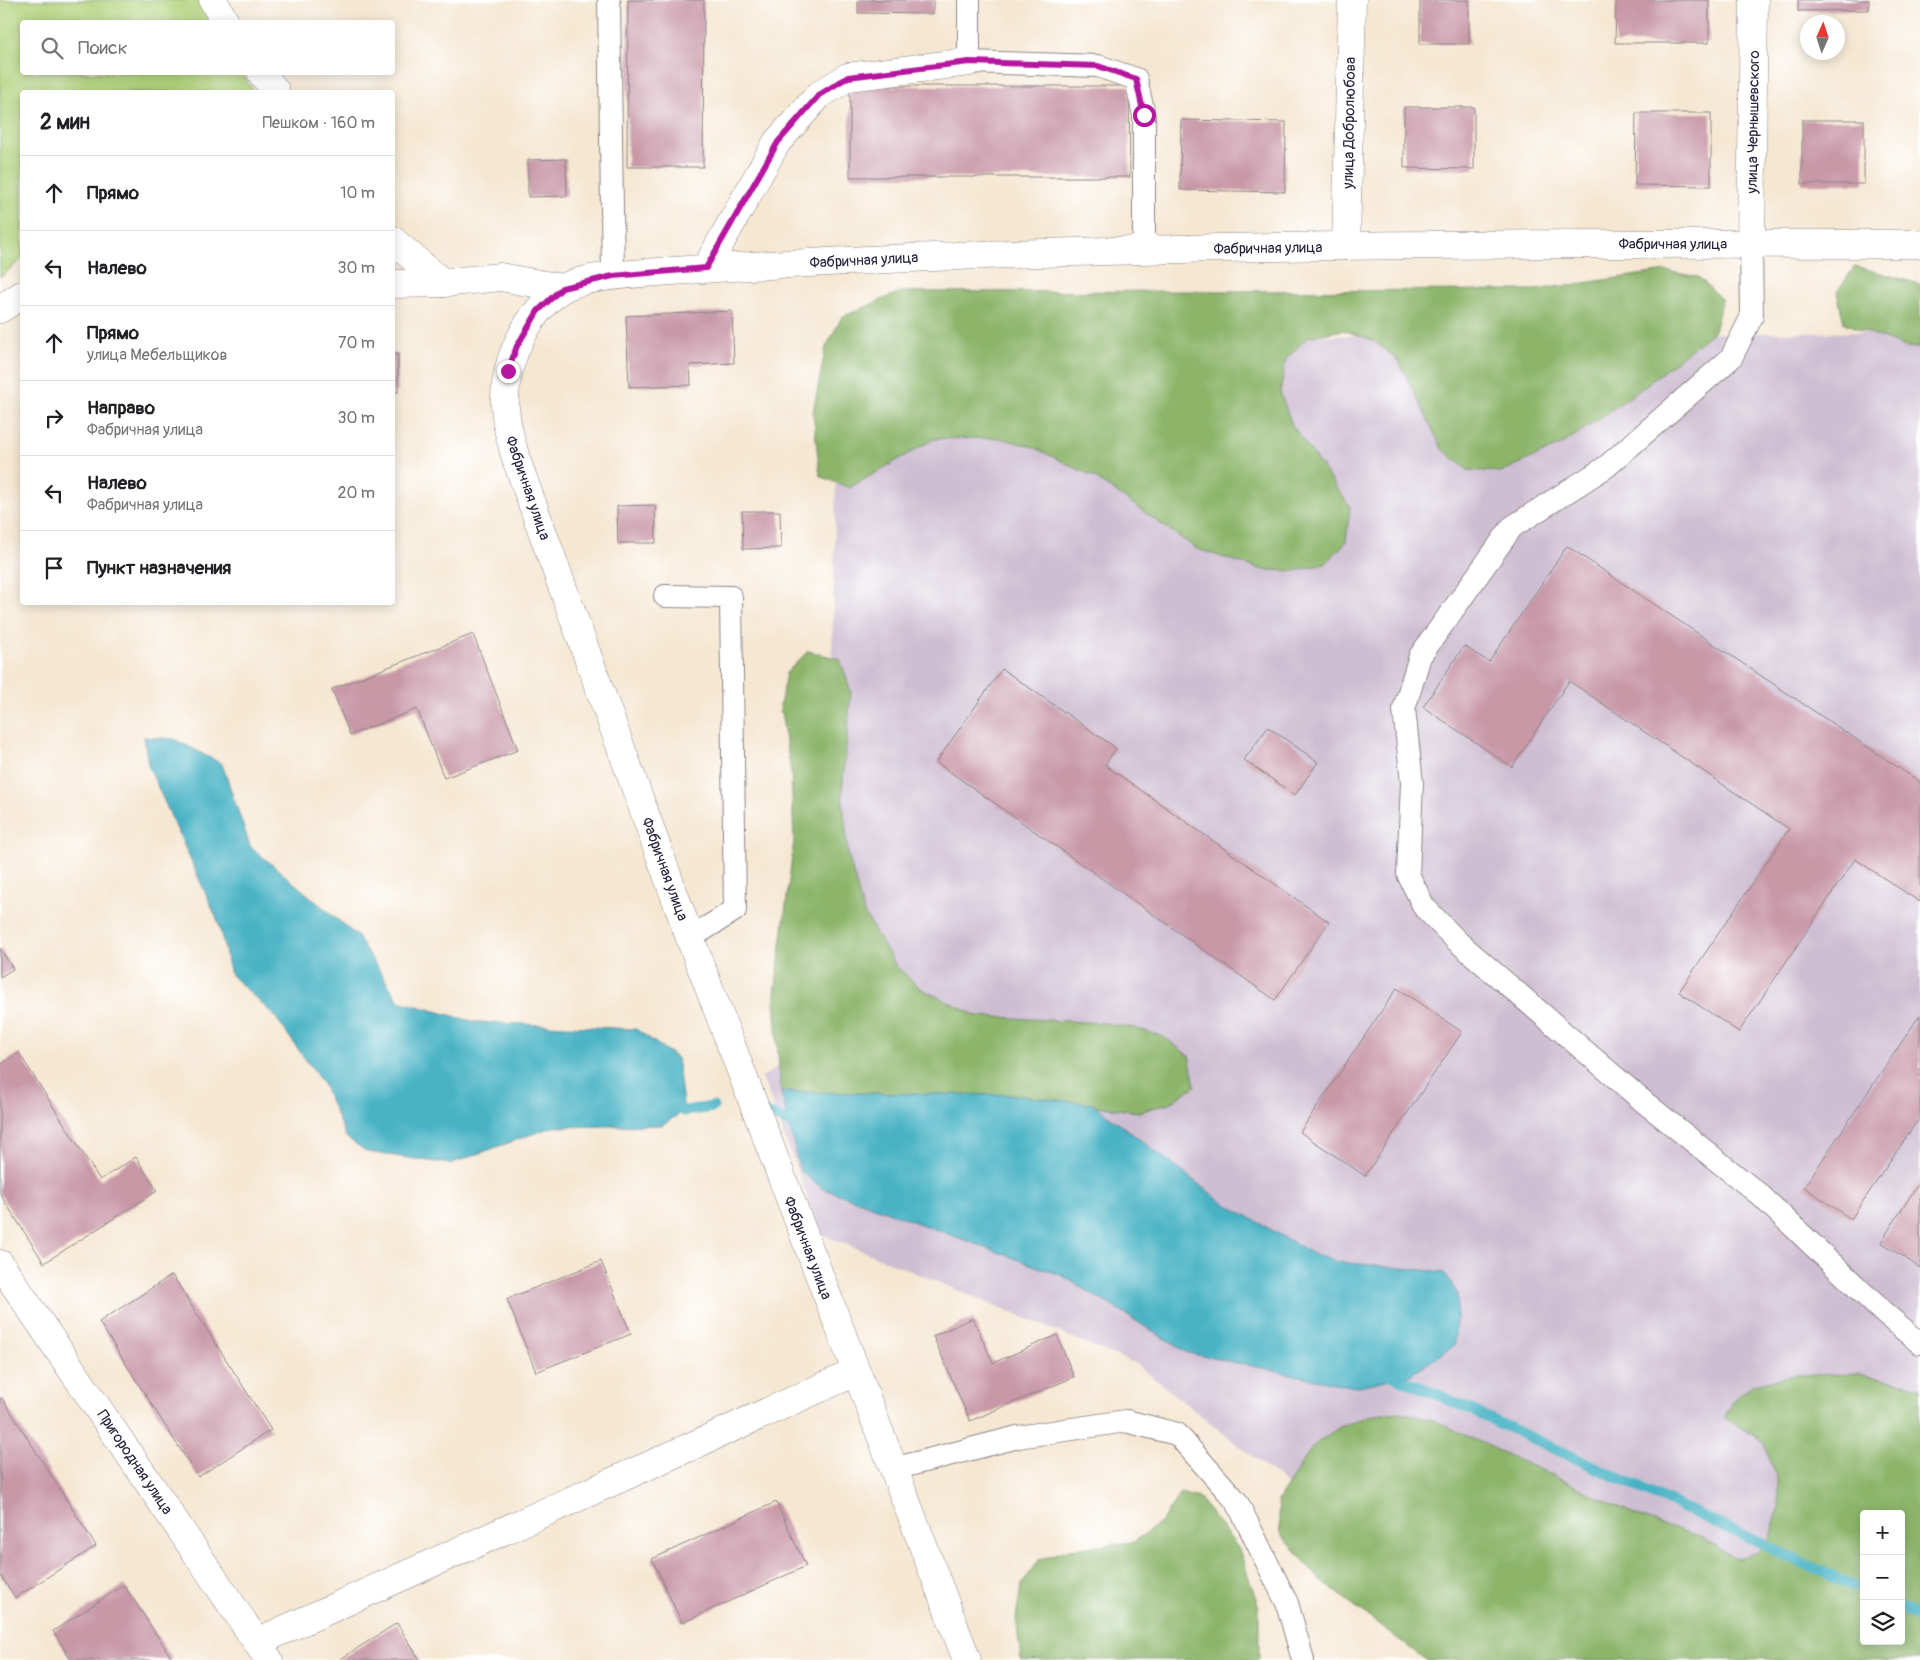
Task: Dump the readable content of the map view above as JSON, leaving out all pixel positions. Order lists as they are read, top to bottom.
{
  "streets": {
    "street": [
      "улица Чернышевского",
      "улица Добролюбова",
      "Фабричная улица",
      "Пригородная улица"
    ]
  },
  "crossings": [
    ["улица Чернышевского", "Фабричная улица"],
    ["улица Добролюбова", "Фабричная улица"]
  ],
  "north": "top",
  "page": {
    "search": "Поиск",
    "heading": ["2 мин", "Пешком · 160 m"],
    "list": [
      ["Прямо", "10 m"],
      ["Налево", "30 m"],
      ["Прямо", "улица Мебельщиков", "70 m"],
      ["Направо", "Фабричная улица", "30 m"],
      ["Налево", "Фабричная улица", "20 m"],
      "Пункт назначения"
    ],
    "map_buttons": ["+", "−"]
  }
}
